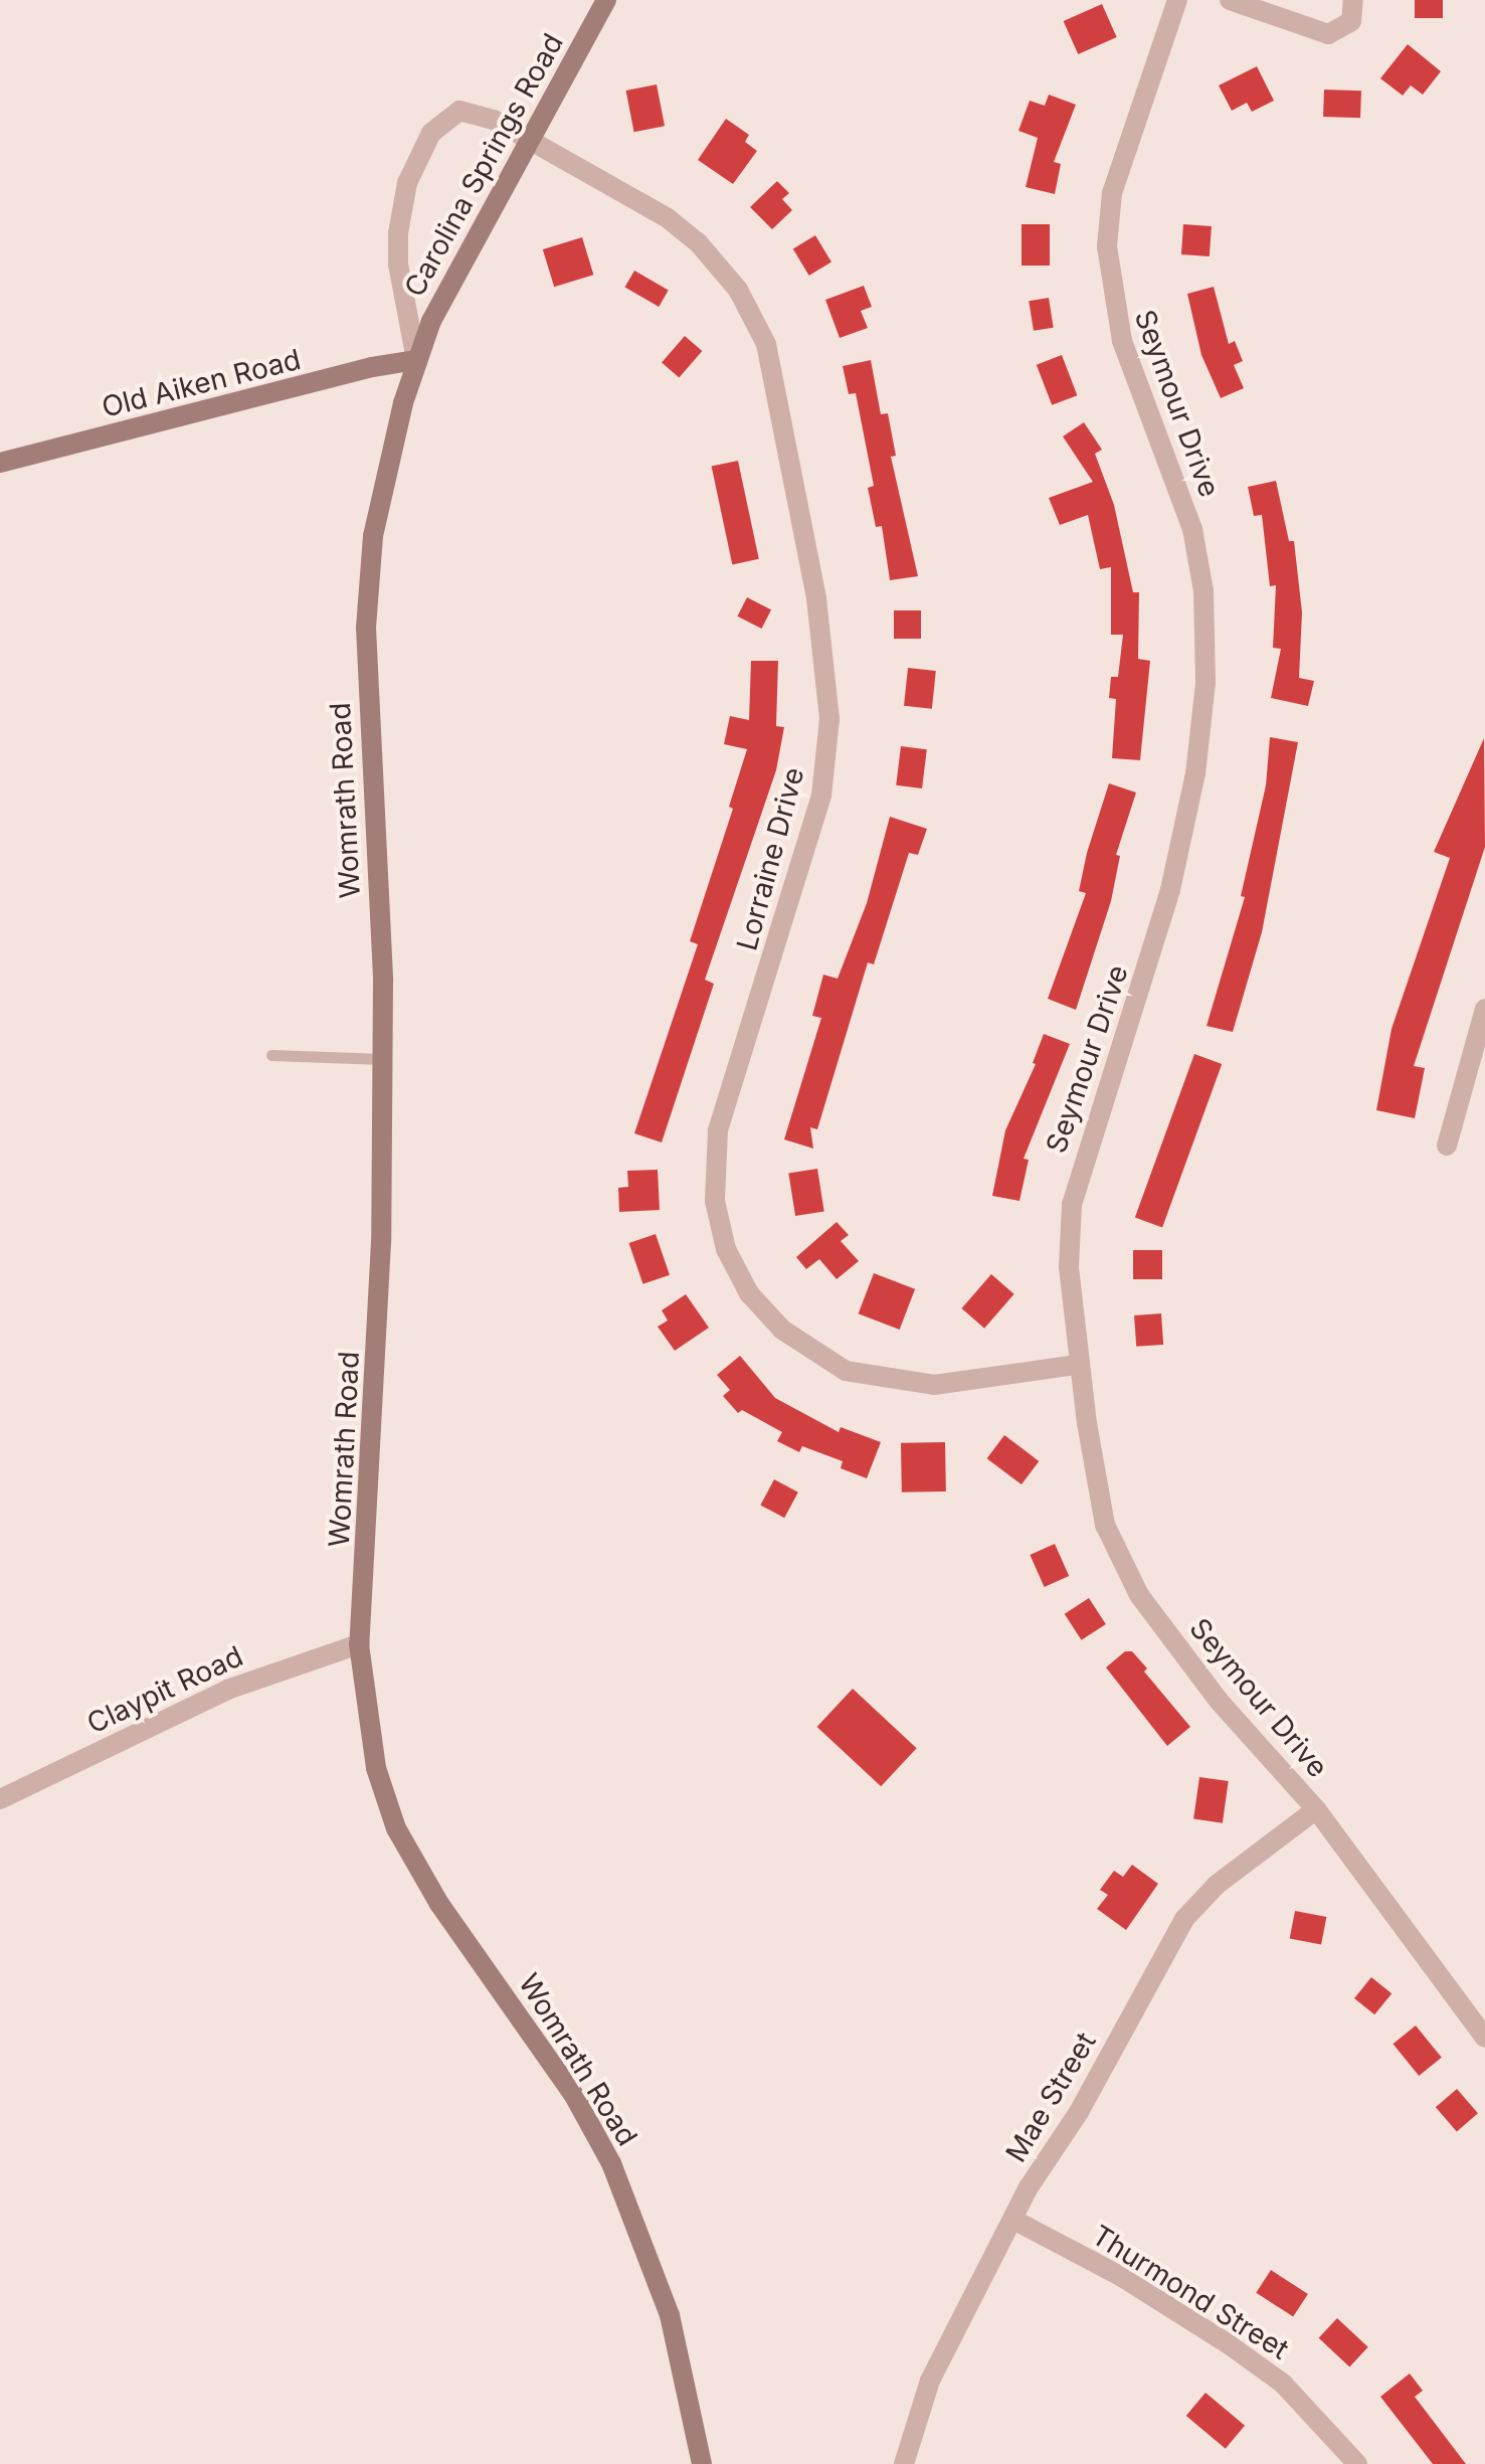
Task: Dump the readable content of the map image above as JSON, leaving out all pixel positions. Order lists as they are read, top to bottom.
{
  "streets": {
    "street": [
      "Carolina Springs Road",
      "Old Aiken Road",
      "Seymour Drive",
      "Womrath Road",
      "Lorraine Drive",
      "Claypit Road",
      "Mae Street",
      "Thurmond Street"
    ]
  },
  "crossings": [
    ["Carolina Springs Road", "Old Aiken Road"],
    ["Carolina Springs Road", "Womrath Road"],
    ["Carolina Springs Road", "Lorraine Drive"],
    ["Old Aiken Road", "Womrath Road"],
    ["Old Aiken Road", "Lorraine Drive"],
    ["Seymour Drive", "Lorraine Drive"],
    ["Seymour Drive", "Mae Street"],
    ["Womrath Road", "Lorraine Drive"],
    ["Womrath Road", "Claypit Road"],
    ["Mae Street", "Thurmond Street"]
  ]
}
